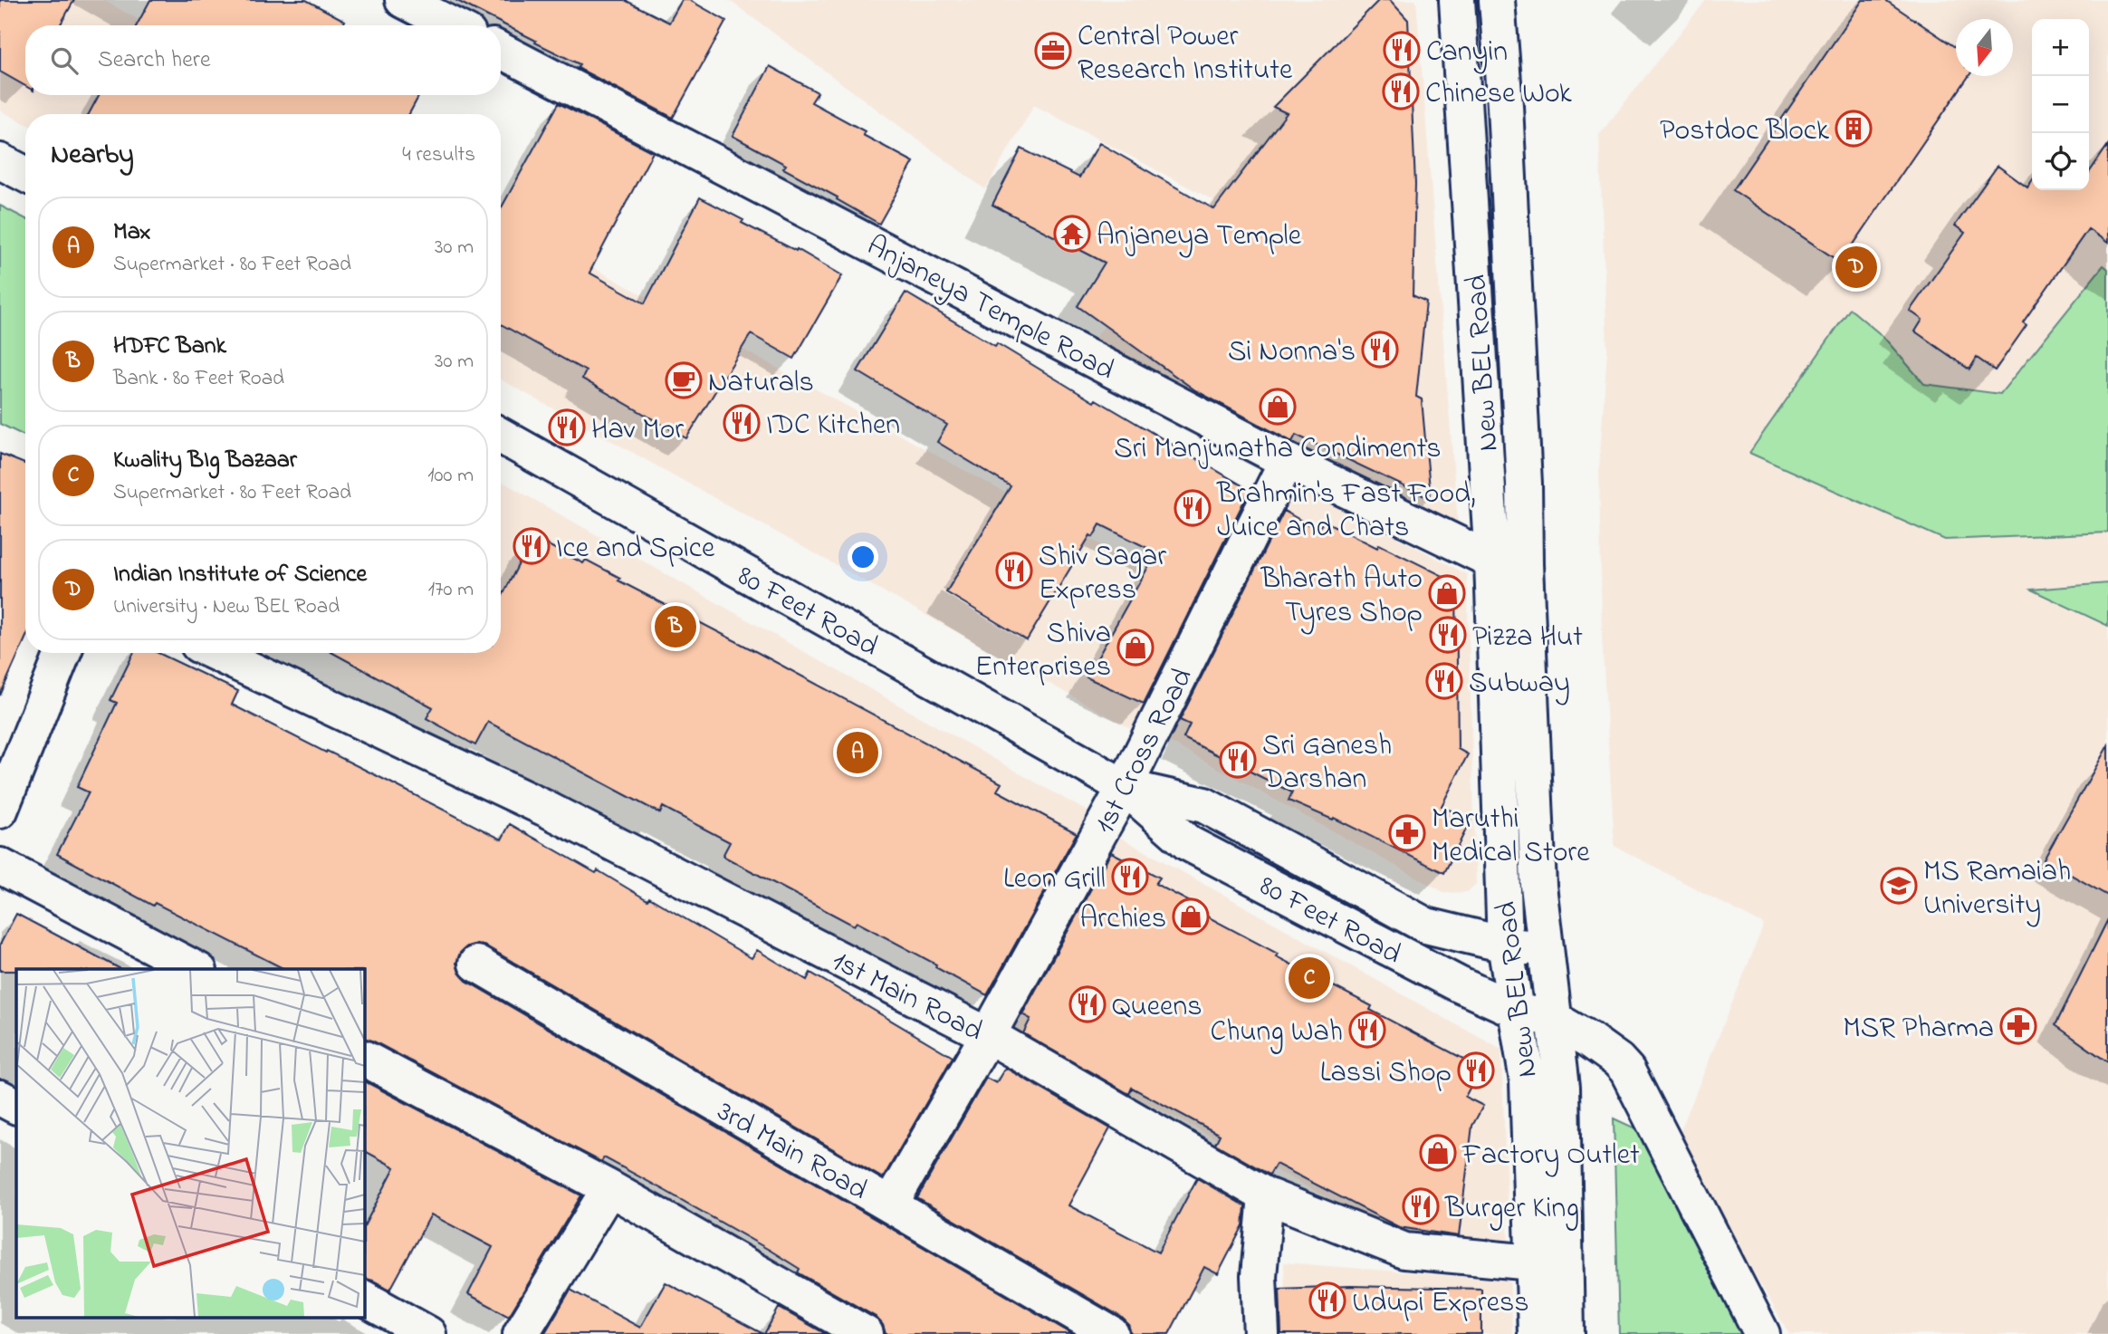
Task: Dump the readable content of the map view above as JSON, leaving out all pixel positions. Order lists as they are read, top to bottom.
{
  "streets": {
    "street": [
      "Anjaneya Temple Road",
      "New BEL Road",
      "80 Feet Road",
      "1st Cross Road",
      "1st Main Road",
      "3rd Main Road"
    ]
  },
  "crossings": [
    ["Anjaneya Temple Road", "New BEL Road"],
    ["Anjaneya Temple Road", "1st Cross Road"],
    ["New BEL Road", "80 Feet Road"],
    ["New BEL Road", "1st Main Road"],
    ["80 Feet Road", "1st Cross Road"],
    ["1st Cross Road", "1st Main Road"],
    ["1st Cross Road", "3rd Main Road"]
  ],
  "places": {
    "restaurant": [
      "Canyin",
      "Chinese Wok",
      "Si Nonna's",
      "IDC Kitchen",
      "Hav Mor",
      "Brahmin's Fast Food, Juice and Chats",
      "Ice and Spice",
      "Shiv Sagar Express",
      "Pizza Hut",
      "Subway",
      "Sri Ganesh Darshan",
      "Leon Grill",
      "Queens",
      "Chung Wah",
      "Lassi Shop",
      "Burger King",
      "Udupi Express"
    ],
    "office": ["Central Power Research Institute"],
    "building": ["Postdoc Block"],
    "temple": ["Anjaneya Temple"],
    "cafe": ["Naturals"],
    "shop": [
      "Sri Manjunatha Condiments",
      "Bharath Auto Tyres Shop",
      "Shiva Enterprises",
      "Archies",
      "Factory Outlet"
    ],
    "pharmacy": ["Maruthi Medical Store", "MSR Pharma"],
    "school or university": ["MS Ramaiah University"]
  },
  "north": "bottom",
  "page": {
    "map_buttons": ["+", "−"],
    "search": "Search here",
    "heading": ["Nearby", "4 results"],
    "list": [
      {
        "mark": "A",
        "name": "Max",
        "note": "Supermarket · 80 Feet Road",
        "value": "30 m"
      },
      {
        "mark": "B",
        "name": "HDFC Bank",
        "note": "Bank · 80 Feet Road",
        "value": "30 m"
      },
      {
        "mark": "C",
        "name": "Kwality BIg Bazaar",
        "note": "Supermarket · 80 Feet Road",
        "value": "100 m"
      },
      {
        "mark": "D",
        "name": "Indian Institute of Science",
        "note": "University · New BEL Road",
        "value": "170 m"
      }
    ],
    "pins": [
      "D",
      "B",
      "A",
      "C"
    ]
  }
}
